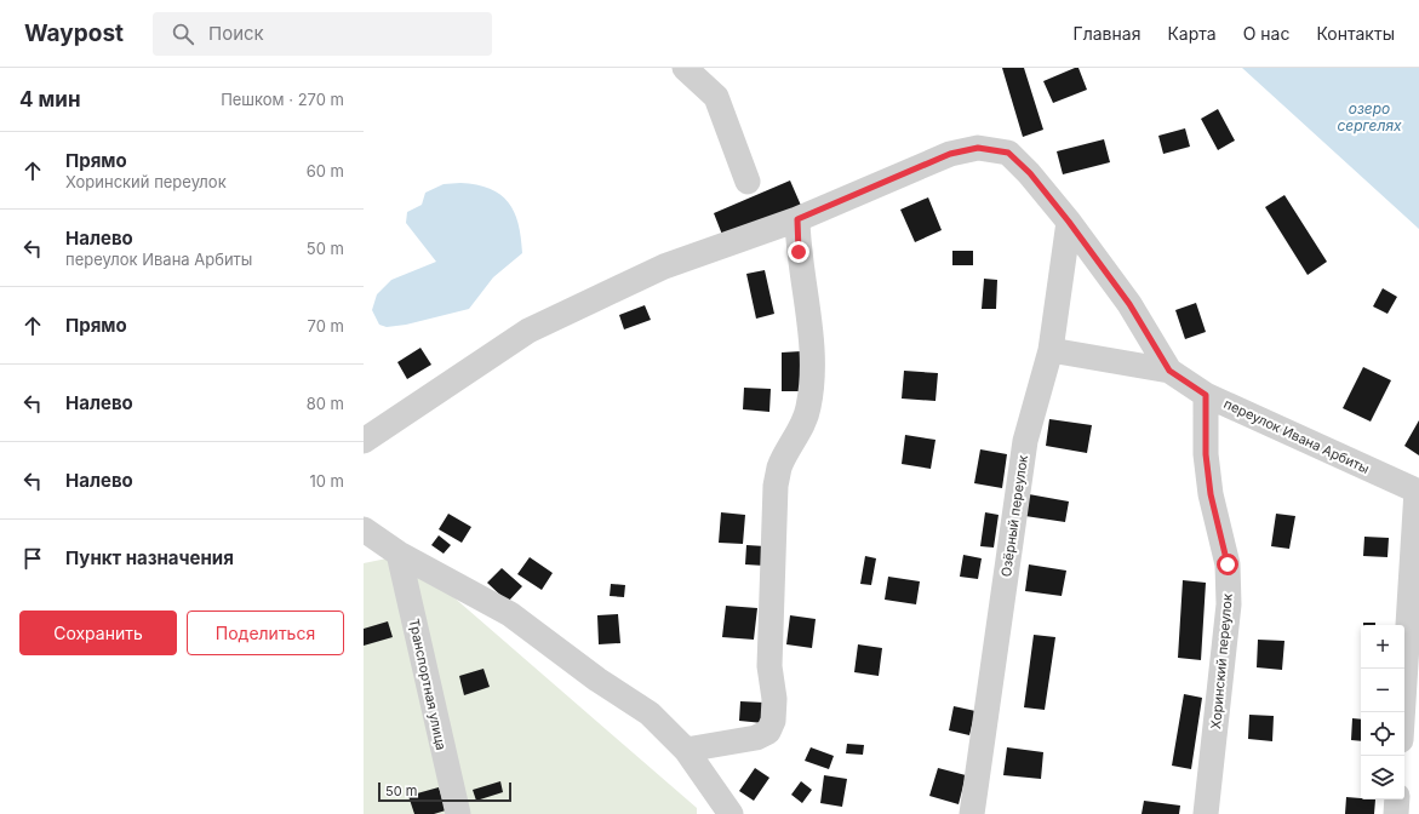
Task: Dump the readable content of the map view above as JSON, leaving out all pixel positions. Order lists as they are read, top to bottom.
{
  "streets": {
    "street": [
      "переулок Ивана Арбиты",
      "Озёрный переулок",
      "Хоринский переулок",
      "Транспортная улица"
    ]
  },
  "crossings": [
    ["переулок Ивана Арбиты", "Озёрный переулок"],
    ["переулок Ивана Арбиты", "Хоринский переулок"]
  ],
  "water": ["озеро сергелях"],
  "scale_bar": "50 m",
  "page": {
    "header": "Waypost",
    "search": "Поиск",
    "nav": [
      "Главная",
      "Карта",
      "О нас",
      "Контакты"
    ],
    "heading": ["4 мин", "Пешком · 270 m"],
    "list": [
      ["Прямо", "Хоринский переулок", "60 m"],
      ["Налево", "переулок Ивана Арбиты", "50 m"],
      ["Прямо", "70 m"],
      ["Налево", "80 m"],
      ["Налево", "10 m"],
      "Пункт назначения"
    ],
    "buttons": ["Сохранить", "Поделиться"],
    "map_buttons": ["+", "−"],
    "scale": "50 m"
  }
}
